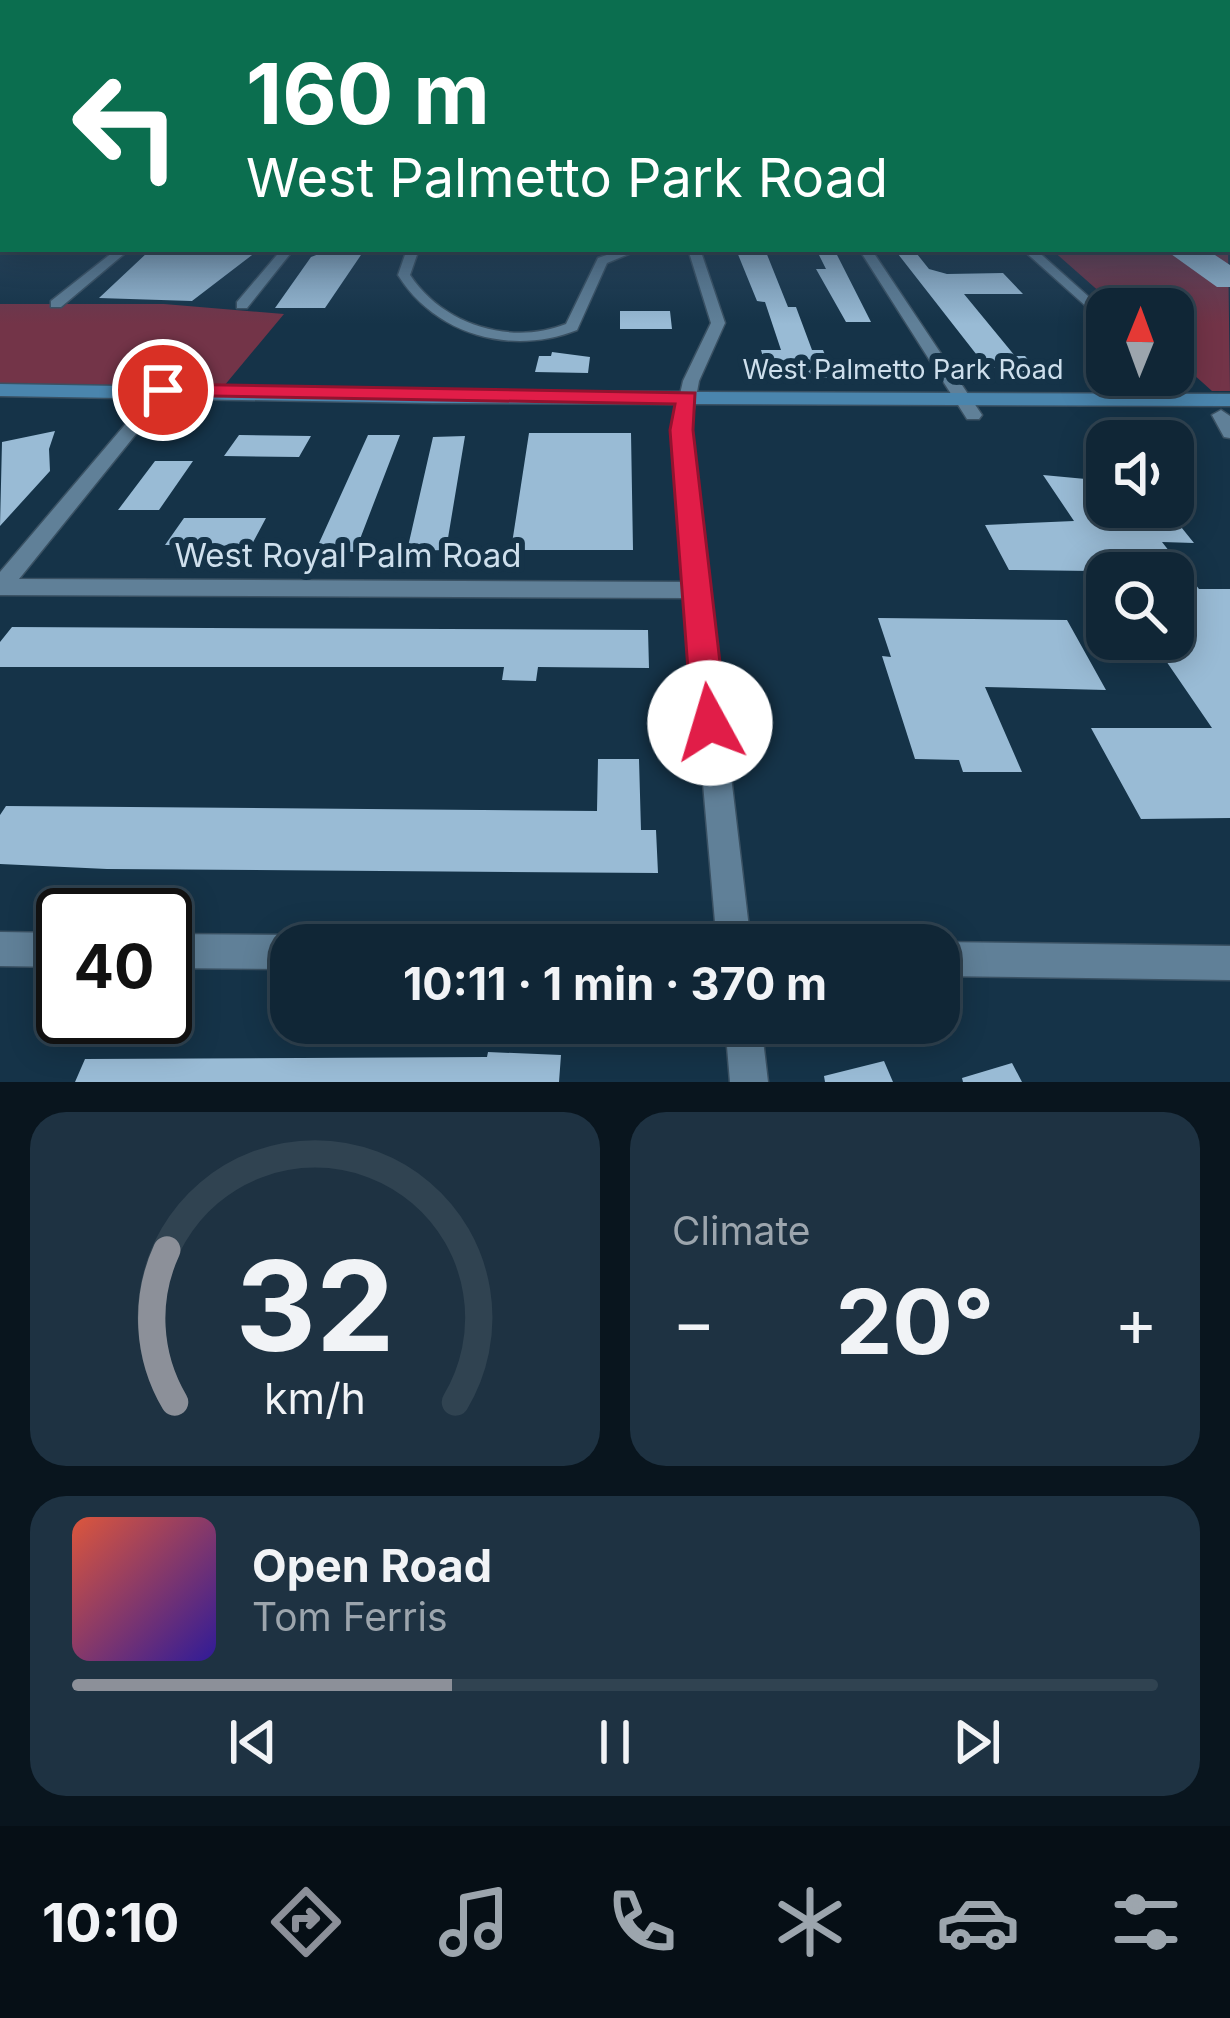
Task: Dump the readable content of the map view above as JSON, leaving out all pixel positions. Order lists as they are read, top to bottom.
{
  "streets": {
    "main road": ["West Palmetto Park Road"],
    "street": ["West Royal Palm Road"]
  },
  "north": "top",
  "page": {
    "turn": ["160 m", "West Palmetto Park Road"],
    "limit": "40",
    "trip": "10:11 · 1 min · 370 m",
    "tile": "Climate",
    "heat": ["−", "20°", "+"],
    "song": ["Open Road", "Tom Ferris"],
    "tabs": "10:10",
    "gauge": ["32", "km/h"]
  }
}
